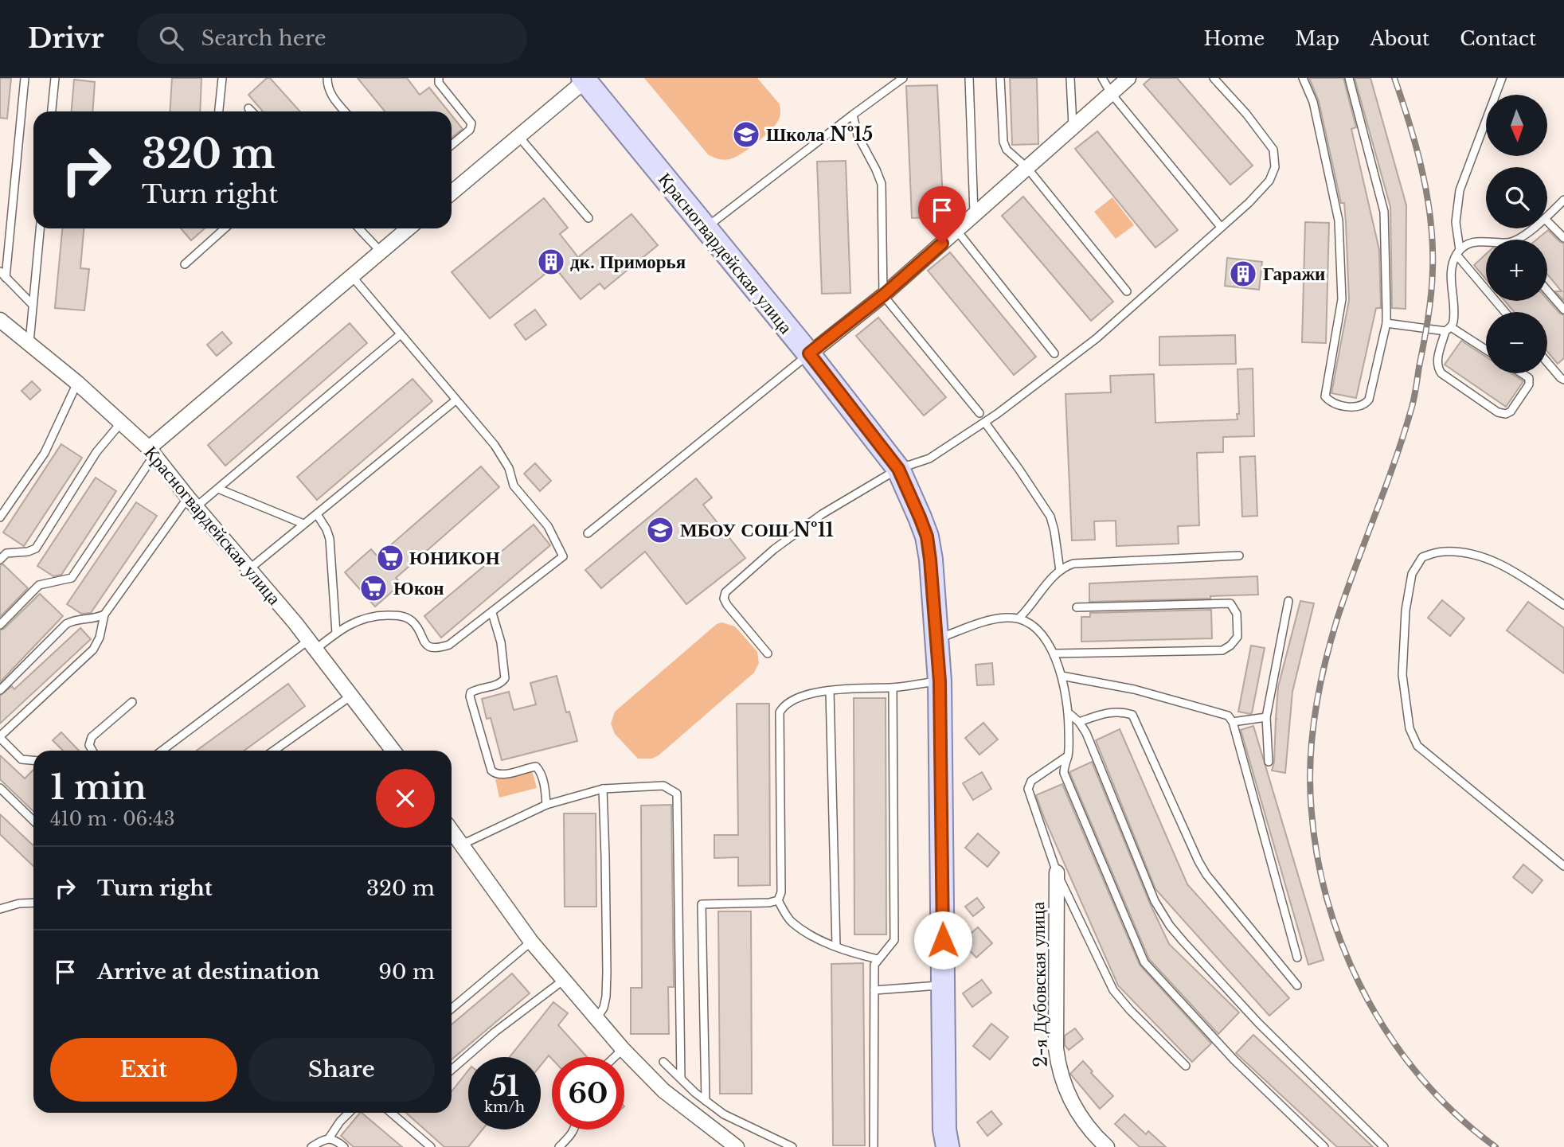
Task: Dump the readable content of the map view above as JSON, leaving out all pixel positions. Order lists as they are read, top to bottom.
{
  "streets": {
    "main road": ["Красногвардейская улица"],
    "street": ["2-я Дубовская улица"]
  },
  "places": {
    "school or university": ["Школа №15", "МБОУ СОШ №11"],
    "building": ["дк. Приморья", "Гаражи"],
    "supermarket": ["ЮНИКОН", "Юкон"]
  },
  "north": "bottom",
  "page": {
    "header": "Drivr",
    "search": "Search here",
    "nav": [
      "Home",
      "Map",
      "About",
      "Contact"
    ],
    "map_buttons": ["+", "−"],
    "turn": ["320 m", "Turn right"],
    "heading": ["1 min", "410 m · 06:43"],
    "list": [
      {
        "name": "Turn right",
        "value": "320 m"
      },
      {
        "name": "Arrive at destination",
        "value": "90 m"
      }
    ],
    "buttons": ["Exit", "Share"],
    "speed": "51 km/h",
    "limit": "60"
  }
}
